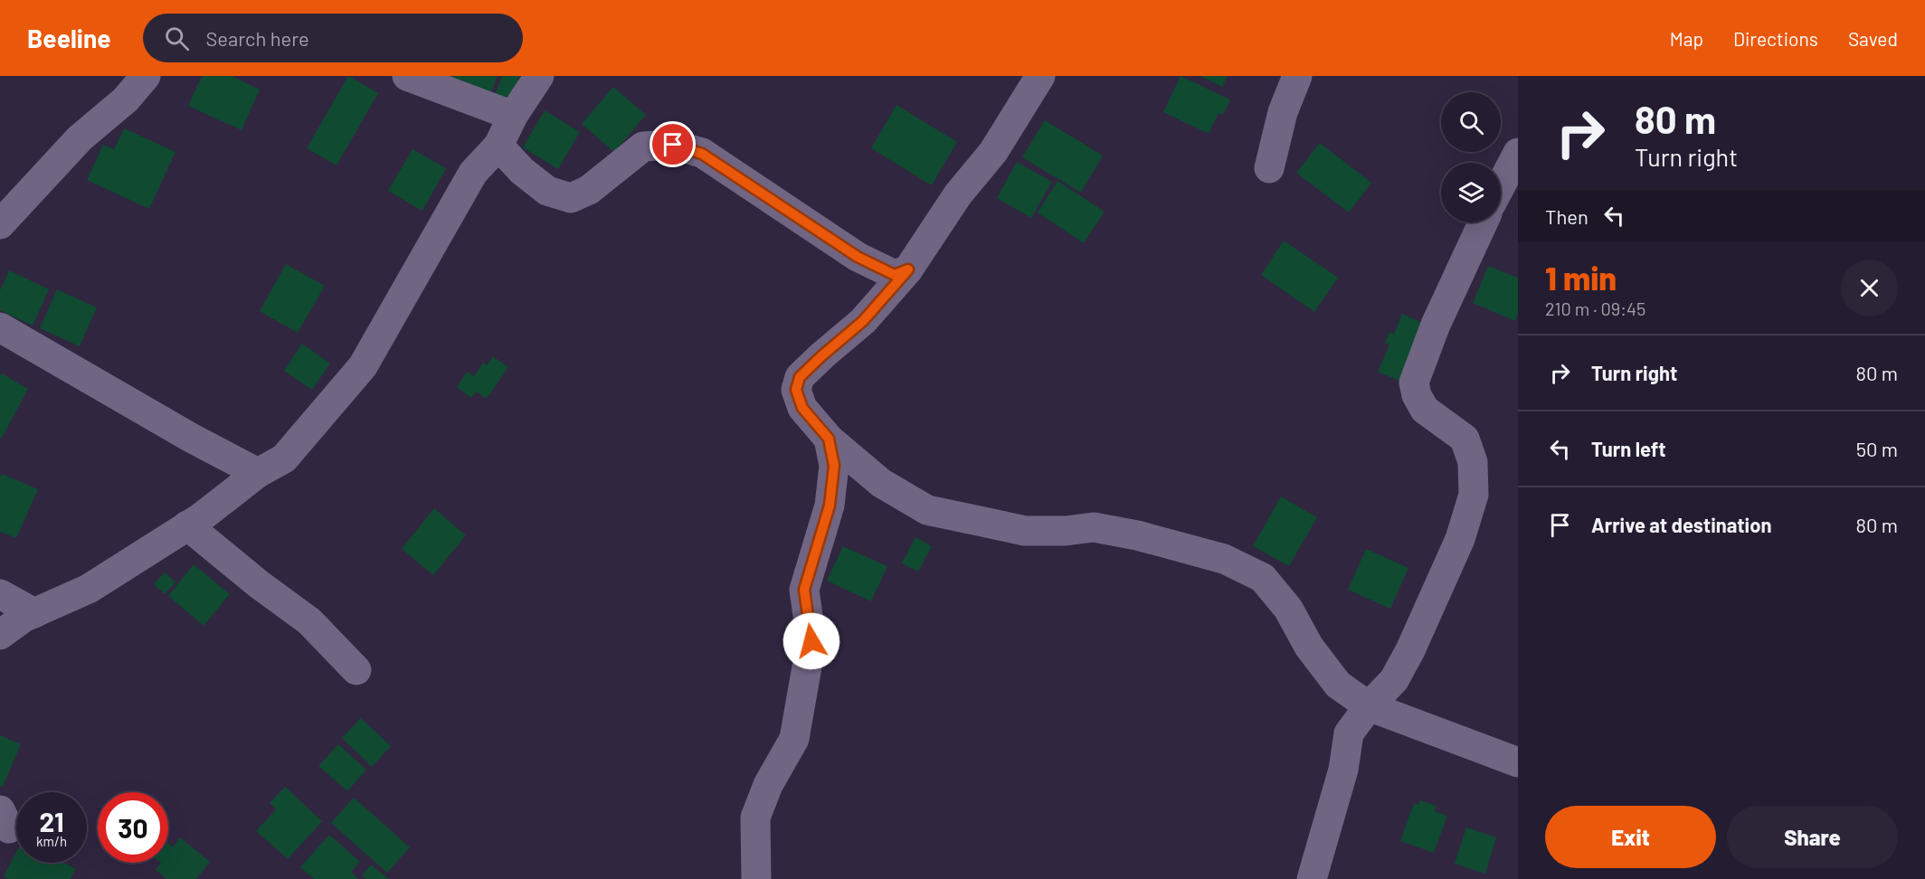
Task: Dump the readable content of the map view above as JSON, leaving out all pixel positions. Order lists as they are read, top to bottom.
{
  "page": {
    "header": "Beeline",
    "search": "Search here",
    "nav": ["Map", "Directions", "Saved"],
    "turn": ["80 m", "Turn right"],
    "then": "Then",
    "heading": ["1 min", "210 m · 09:45"],
    "list": [
      {
        "name": "Turn right",
        "value": "80 m"
      },
      {
        "name": "Turn left",
        "value": "50 m"
      },
      {
        "name": "Arrive at destination",
        "value": "80 m"
      }
    ],
    "speed": "21 km/h",
    "limit": "30",
    "buttons": ["Exit", "Share"]
  }
}
